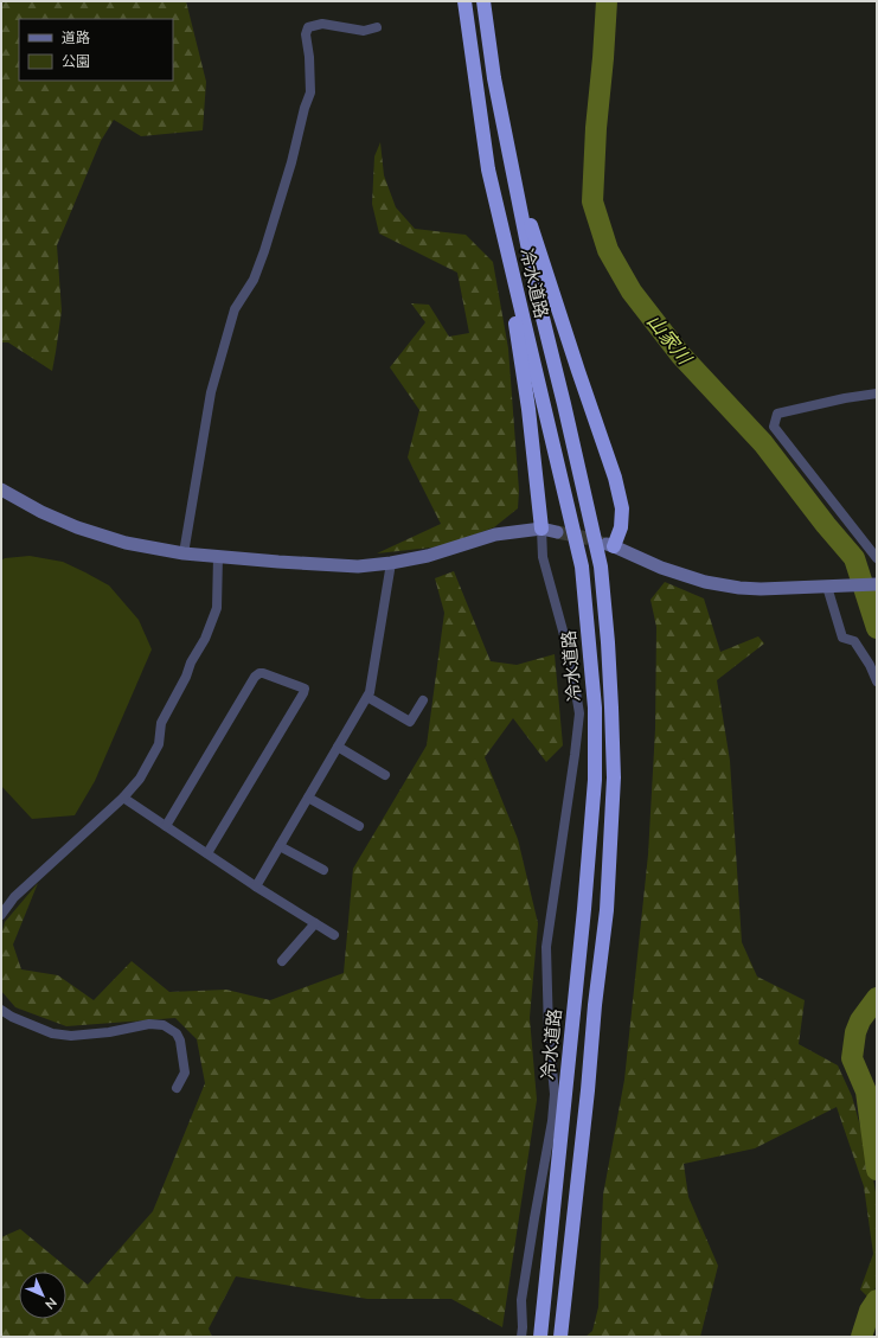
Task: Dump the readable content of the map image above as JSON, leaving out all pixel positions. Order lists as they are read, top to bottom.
{
  "streets": {
    "highway": ["冷水道路"]
  },
  "water": ["山家川"],
  "legend": ["道路", "公園"],
  "north": "bottom right"
}
